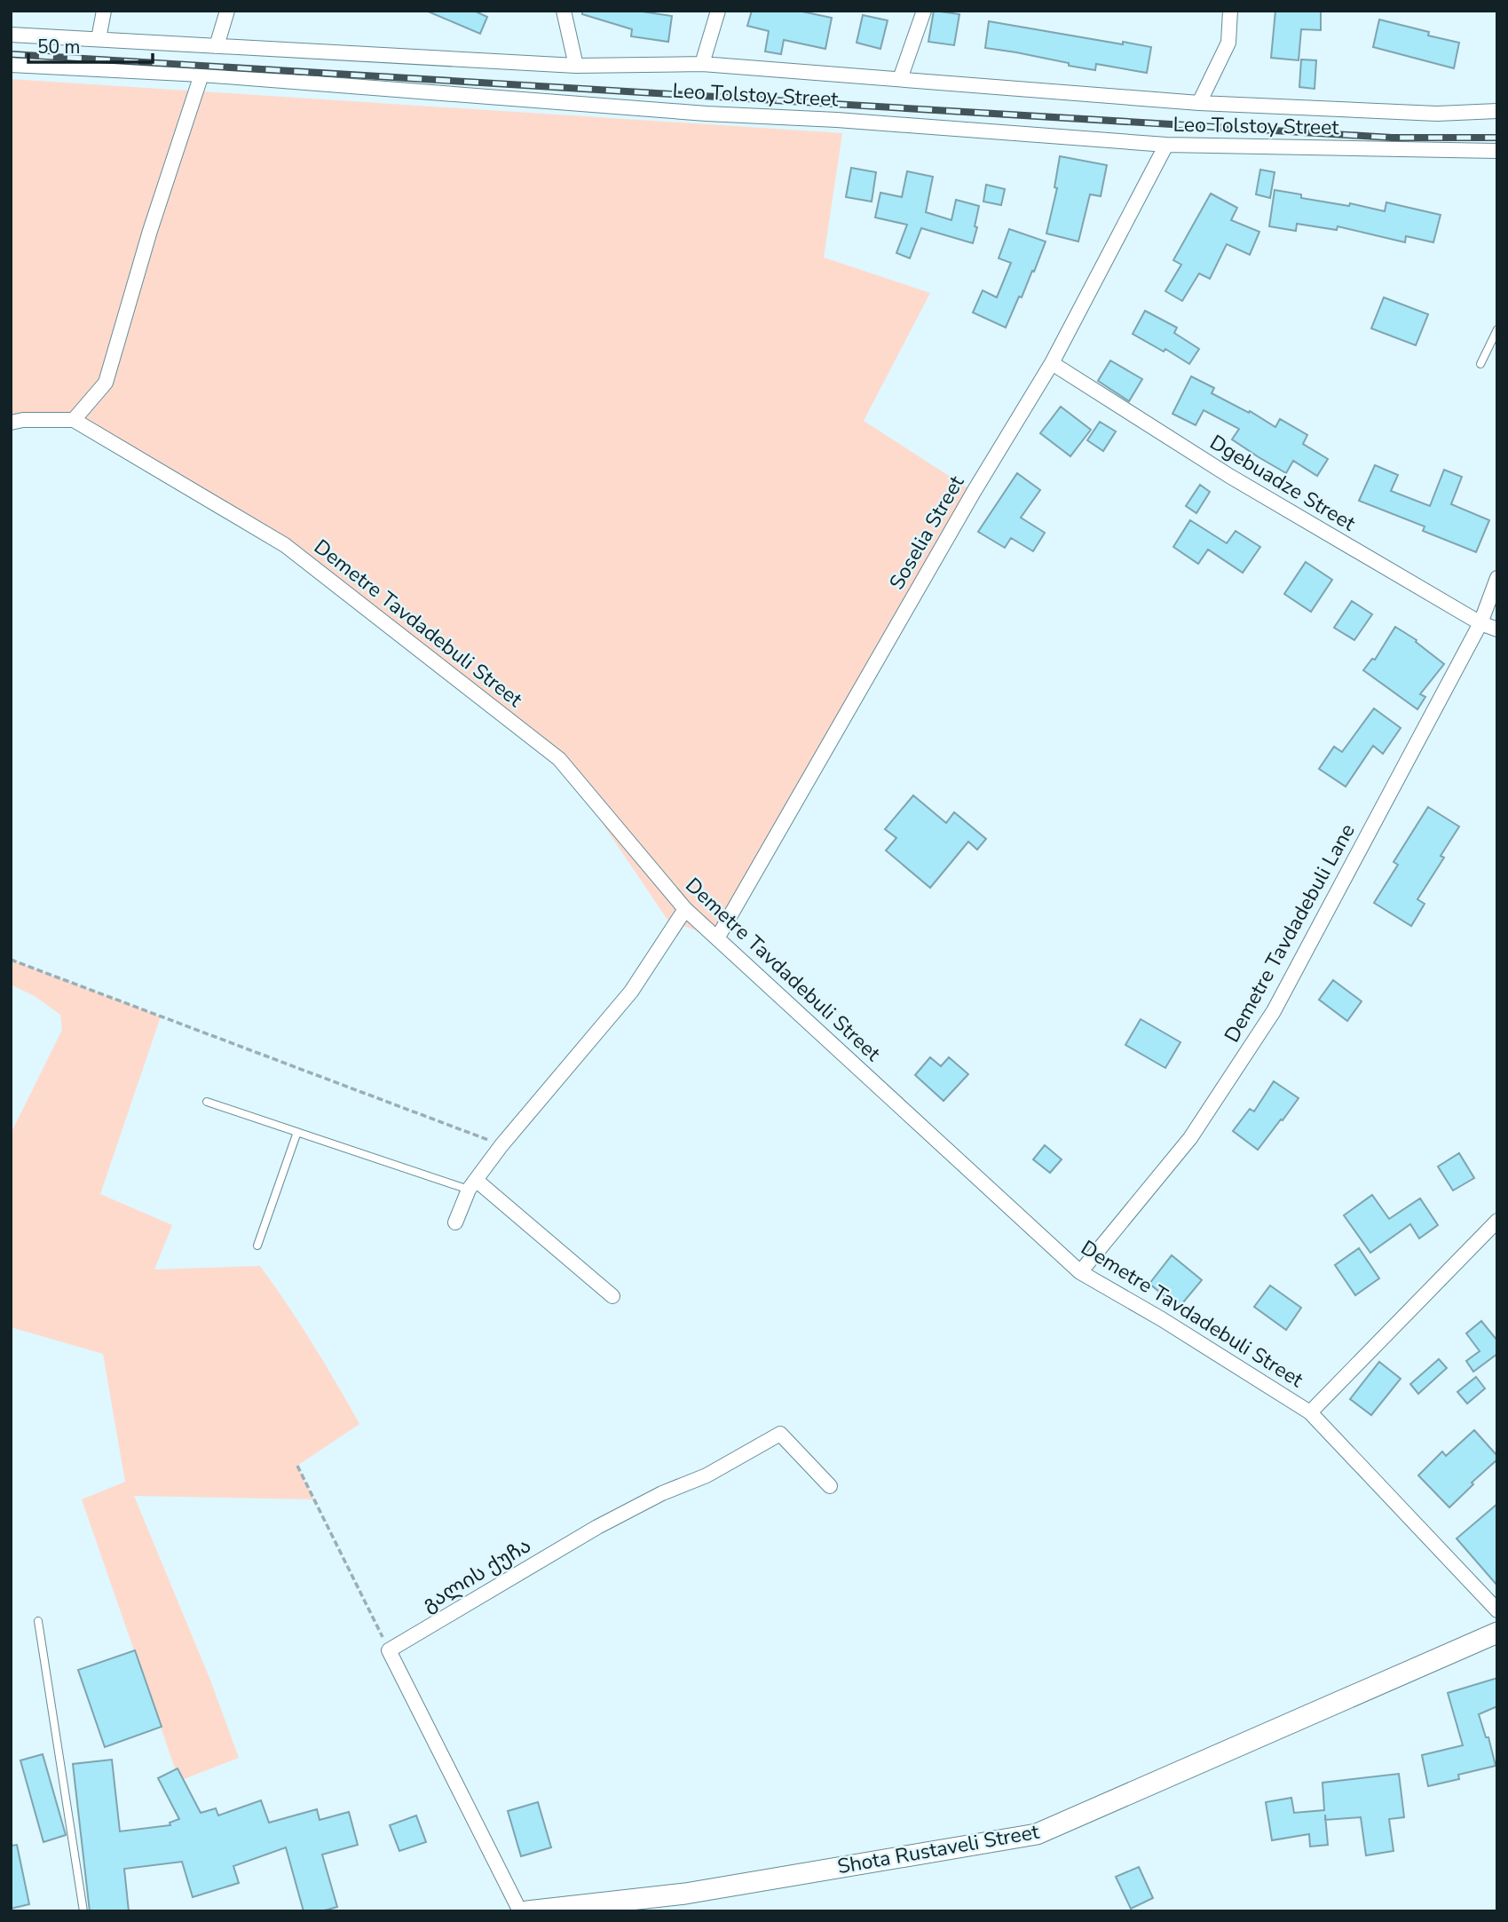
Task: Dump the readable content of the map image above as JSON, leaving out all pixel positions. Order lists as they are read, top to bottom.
{
  "streets": {
    "main road": ["Shota Rustaveli Street"],
    "street": [
      "Leo Tolstoy Street",
      "Dgebuadze Street",
      "Soselia Street",
      "Demetre Tavdadebuli Street",
      "Demetre Tavdadebuli Lane",
      "გალის ქუჩა"
    ]
  },
  "crossings": [
    ["Leo Tolstoy Street", "Soselia Street"],
    ["Dgebuadze Street", "Soselia Street"],
    ["Dgebuadze Street", "Demetre Tavdadebuli Lane"],
    ["Soselia Street", "Demetre Tavdadebuli Street"],
    ["Demetre Tavdadebuli Street", "Demetre Tavdadebuli Lane"]
  ],
  "scale_bar": "50 m"
}
